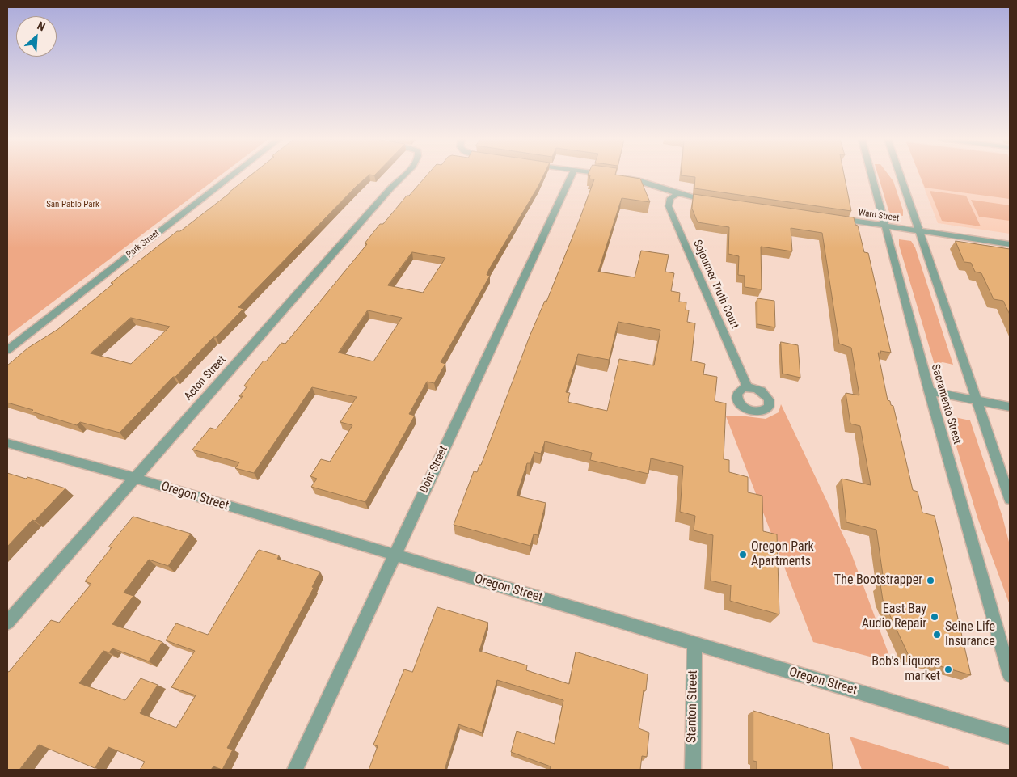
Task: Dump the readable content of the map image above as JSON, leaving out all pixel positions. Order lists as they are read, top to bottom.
{
  "streets": {
    "street": [
      "Ward Street",
      "Park Street",
      "Sojourner Truth Court",
      "Acton Street",
      "Sacramento Street",
      "Dohr Street",
      "Oregon Street",
      "Stanton Street"
    ]
  },
  "crossings": [
    ["Ward Street", "Sacramento Street"],
    ["Acton Street", "Oregon Street"],
    ["Dohr Street", "Oregon Street"],
    ["Oregon Street", "Stanton Street"]
  ],
  "parks": ["San Pablo Park"],
  "places": [
    "Oregon Park Apartments",
    "The Bootstrapper",
    "East Bay Audio Repair",
    "Seine Life Insurance",
    "Bob's Liquors market"
  ],
  "north": "top right"
}
